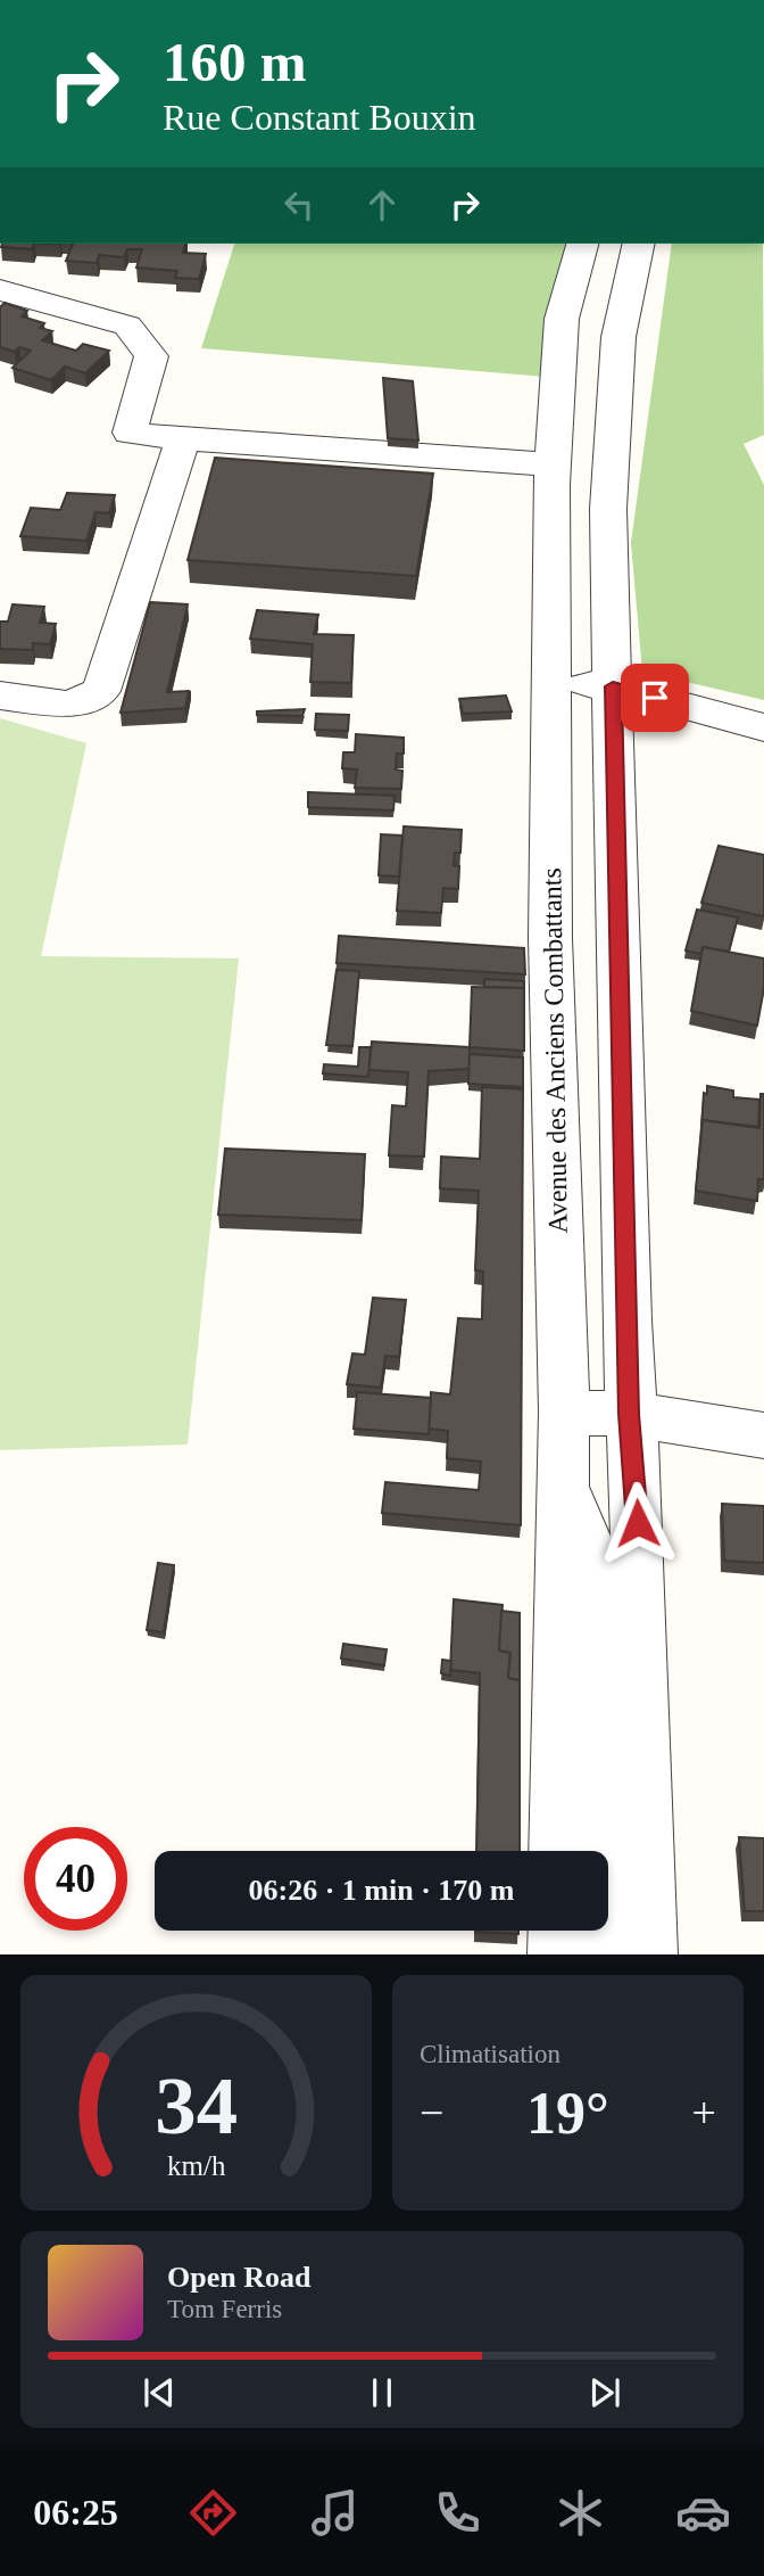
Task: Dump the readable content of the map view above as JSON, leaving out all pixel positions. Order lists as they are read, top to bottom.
{
  "streets": {
    "street": ["Avenue des Anciens Combattants"]
  },
  "page": {
    "turn": ["160 m", "Rue Constant Bouxin"],
    "limit": "40",
    "trip": "06:26 · 1 min · 170 m",
    "tile": "Climatisation",
    "heat": ["−", "19°", "+"],
    "song": ["Open Road", "Tom Ferris"],
    "tabs": "06:25",
    "gauge": ["34", "km/h"]
  }
}
